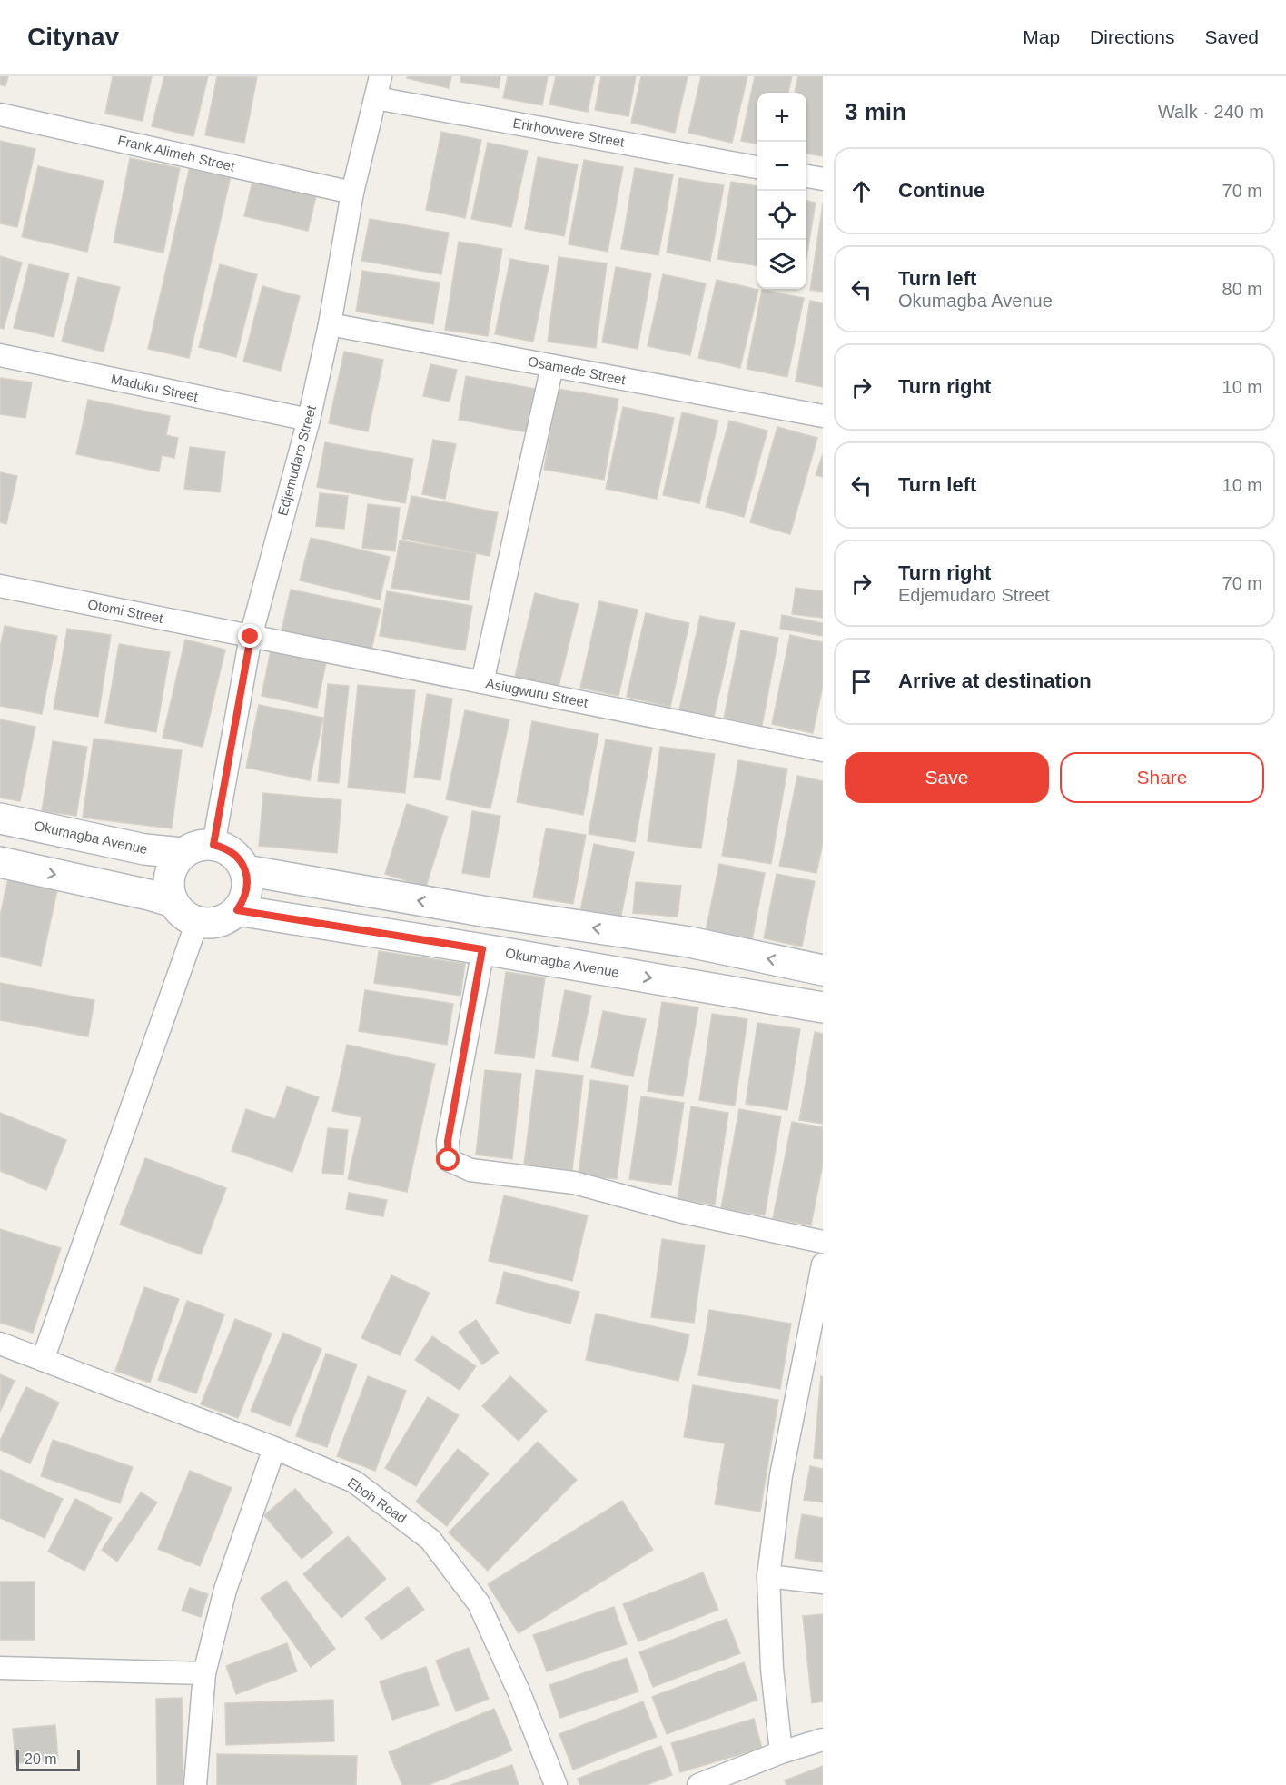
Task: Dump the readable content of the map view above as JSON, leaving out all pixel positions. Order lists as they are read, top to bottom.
{
  "streets": {
    "main road": ["Okumagba Avenue"],
    "street": [
      "Erirhovwere Street",
      "Frank Alimeh Street",
      "Osamede Street",
      "Maduku Street",
      "Edjemudaro Street",
      "Otomi Street",
      "Asiugwuru Street",
      "Eboh Road"
    ]
  },
  "crossings": [
    ["Erirhovwere Street", "Edjemudaro Street"],
    ["Frank Alimeh Street", "Edjemudaro Street"],
    ["Osamede Street", "Edjemudaro Street"],
    ["Maduku Street", "Edjemudaro Street"],
    ["Edjemudaro Street", "Otomi Street"],
    ["Edjemudaro Street", "Asiugwuru Street"],
    ["Edjemudaro Street", "Okumagba Avenue"],
    ["Otomi Street", "Asiugwuru Street"]
  ],
  "scale_bar": "20 m",
  "page": {
    "header": "Citynav",
    "nav": ["Map", "Directions", "Saved"],
    "heading": ["3 min", "Walk · 240 m"],
    "map_buttons": ["+", "−"],
    "list": [
      ["Continue", "70 m"],
      ["Turn left", "Okumagba Avenue", "80 m"],
      ["Turn right", "10 m"],
      ["Turn left", "10 m"],
      ["Turn right", "Edjemudaro Street", "70 m"],
      "Arrive at destination"
    ],
    "buttons": ["Save", "Share"],
    "scale": "20 m"
  }
}
